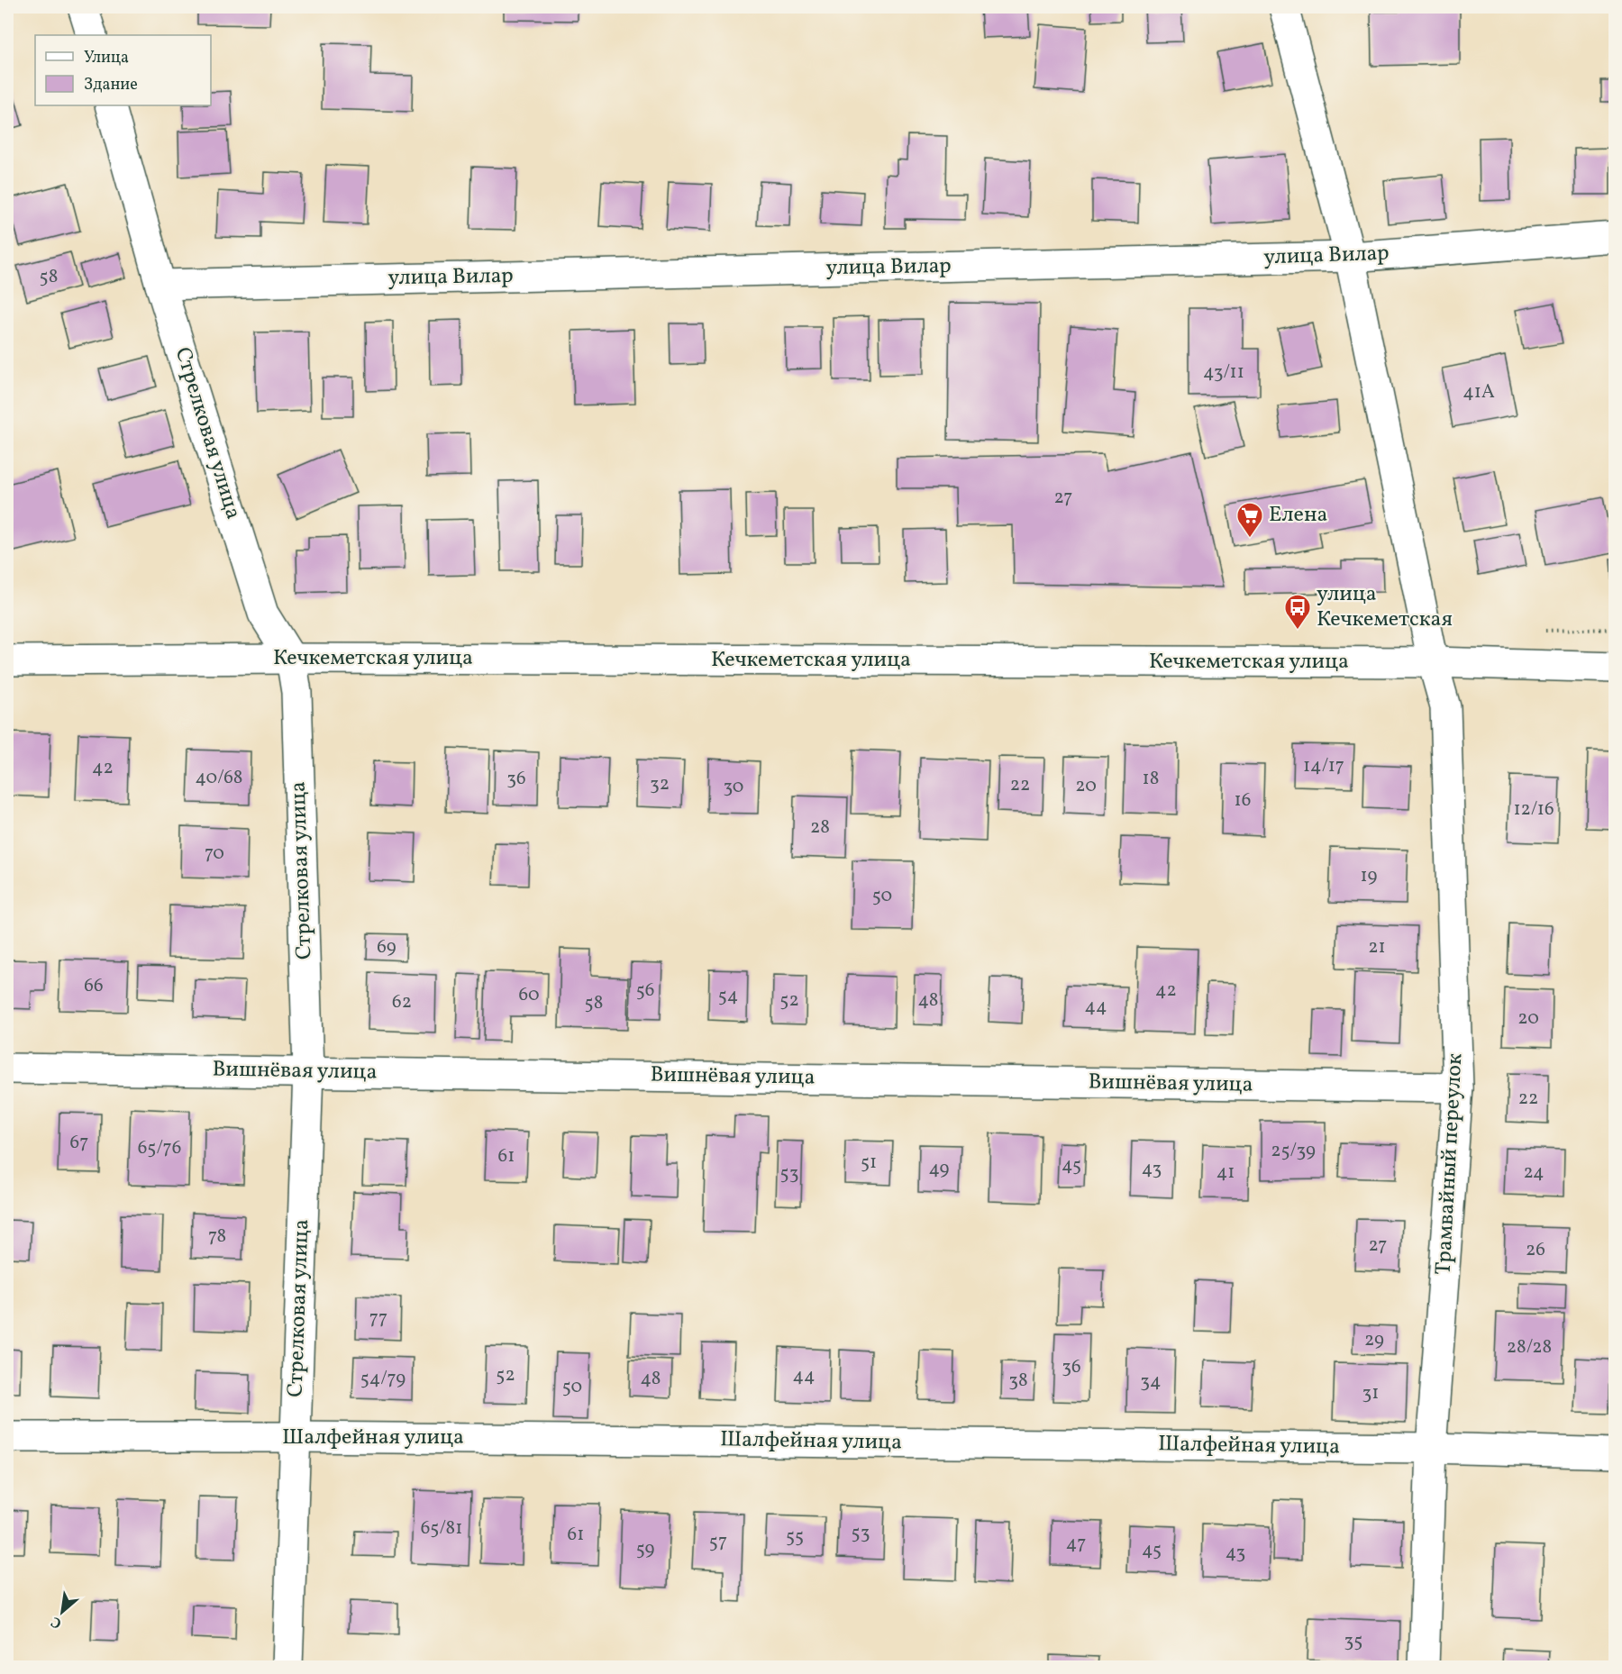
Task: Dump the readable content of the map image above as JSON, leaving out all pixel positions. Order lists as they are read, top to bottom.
{
  "streets": {
    "street": [
      "улица Вилар",
      "Стрелковая улица",
      "Кечкеметская улица",
      "Вишнёвая улица",
      "Трамвайный переулок",
      "Шалфейная улица"
    ]
  },
  "crossings": [
    ["улица Вилар", "Стрелковая улица"],
    ["улица Вилар", "Трамвайный переулок"],
    ["Стрелковая улица", "Кечкеметская улица"],
    ["Стрелковая улица", "Вишнёвая улица"],
    ["Стрелковая улица", "Шалфейная улица"],
    ["Кечкеметская улица", "Трамвайный переулок"],
    ["Вишнёвая улица", "Трамвайный переулок"],
    ["Трамвайный переулок", "Шалфейная улица"]
  ],
  "places": {
    "supermarket": ["Елена"],
    "bus stop": ["улица Кечкеметская"]
  },
  "house_numbers": [
    "58",
    "43/11",
    "41А",
    "27",
    "14/17",
    "42",
    "40/68",
    "36",
    "18",
    "32",
    "22",
    "20",
    "30",
    "16",
    "12/16",
    "28",
    "70",
    "19",
    "50",
    "69",
    "21",
    "66",
    "56",
    "42",
    "60",
    "54",
    "52",
    "48",
    "62",
    "58",
    "44",
    "20",
    "22",
    "67",
    "65/76",
    "25/39",
    "61",
    "51",
    "45",
    "49",
    "43",
    "41",
    "24",
    "53",
    "78",
    "27",
    "26",
    "77",
    "29",
    "28/28",
    "36",
    "52",
    "44",
    "54/79",
    "48",
    "38",
    "34",
    "50",
    "31",
    "65/81",
    "53",
    "61",
    "55",
    "57",
    "47",
    "59",
    "45",
    "43",
    "35"
  ],
  "legend": ["Улица", "Здание"],
  "north": "bottom left"
}
